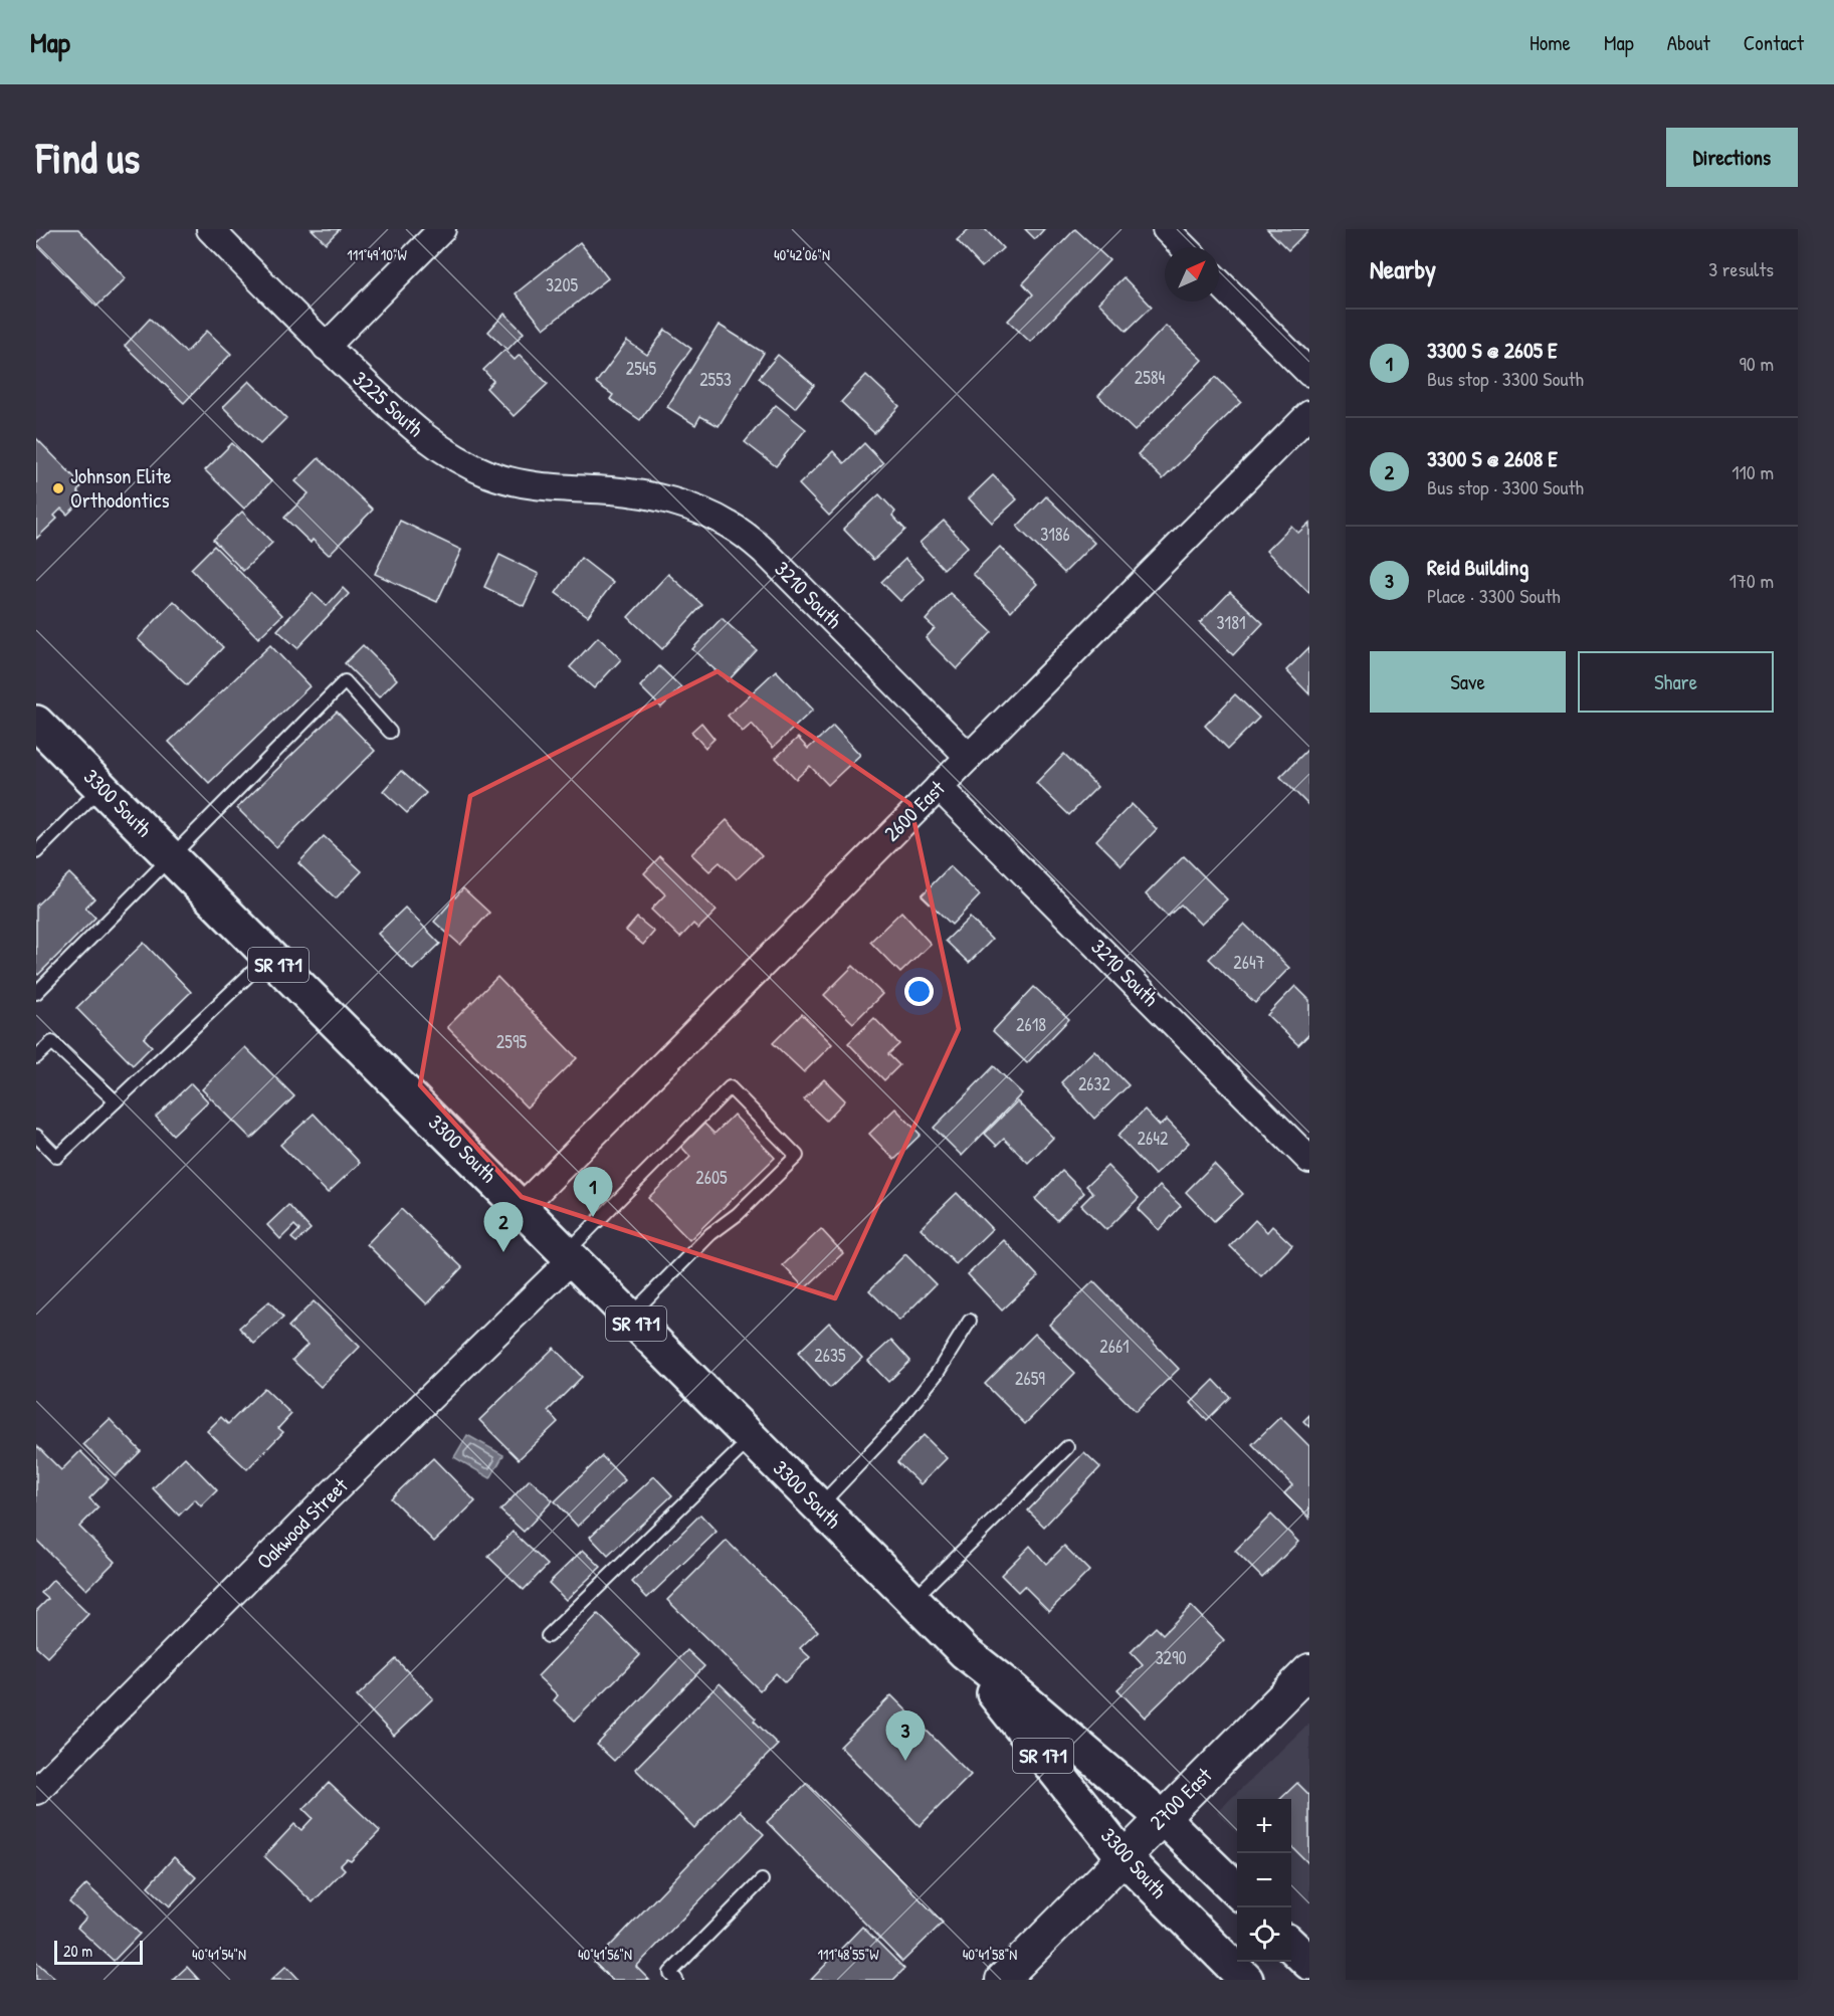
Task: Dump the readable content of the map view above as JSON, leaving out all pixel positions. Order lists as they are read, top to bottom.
{
  "streets": {
    "main road": ["3300 South", "SR 171"],
    "street": [
      "3225 South",
      "3210 South",
      "2600 East",
      "Oakwood Street",
      "2700 East"
    ]
  },
  "crossings": [
    ["3225 South", "3210 South"],
    ["3210 South", "2600 East"],
    ["3300 South", "2600 East"],
    ["3300 South", "Oakwood Street"],
    ["3300 South", "2700 East"]
  ],
  "places": ["Johnson Elite Orthodontics"],
  "house_numbers": [
    "3205",
    "2545",
    "2584",
    "2553",
    "3186",
    "3181",
    "2647",
    "2618",
    "2595",
    "2632",
    "2642",
    "2605",
    "2661",
    "2635",
    "2659",
    "3290"
  ],
  "scale_bar": "20 m",
  "north": "top right",
  "page": {
    "header": "Map",
    "nav": [
      "Home",
      "Map",
      "About",
      "Contact"
    ],
    "buttons": [
      "Directions",
      ["Save", "Share"]
    ],
    "title": "Find us",
    "heading": ["Nearby", "3 results"],
    "list": [
      {
        "mark": "1",
        "name": "3300 S @ 2605 E",
        "note": "Bus stop · 3300 South",
        "value": "90 m"
      },
      {
        "mark": "2",
        "name": "3300 S @ 2608 E",
        "note": "Bus stop · 3300 South",
        "value": "110 m"
      },
      {
        "mark": "3",
        "name": "Reid Building",
        "note": "Place · 3300 South",
        "value": "170 m"
      }
    ],
    "pins": ["1", "2", "3"],
    "map_buttons": ["+", "−"],
    "scale": "20 m"
  },
  "coordinates": [
    "111°49'10\"W",
    "40°42'06\"N",
    "40°41'54\"N",
    "40°41'56\"N",
    "111°48'55\"W",
    "40°41'58\"N"
  ]
}
